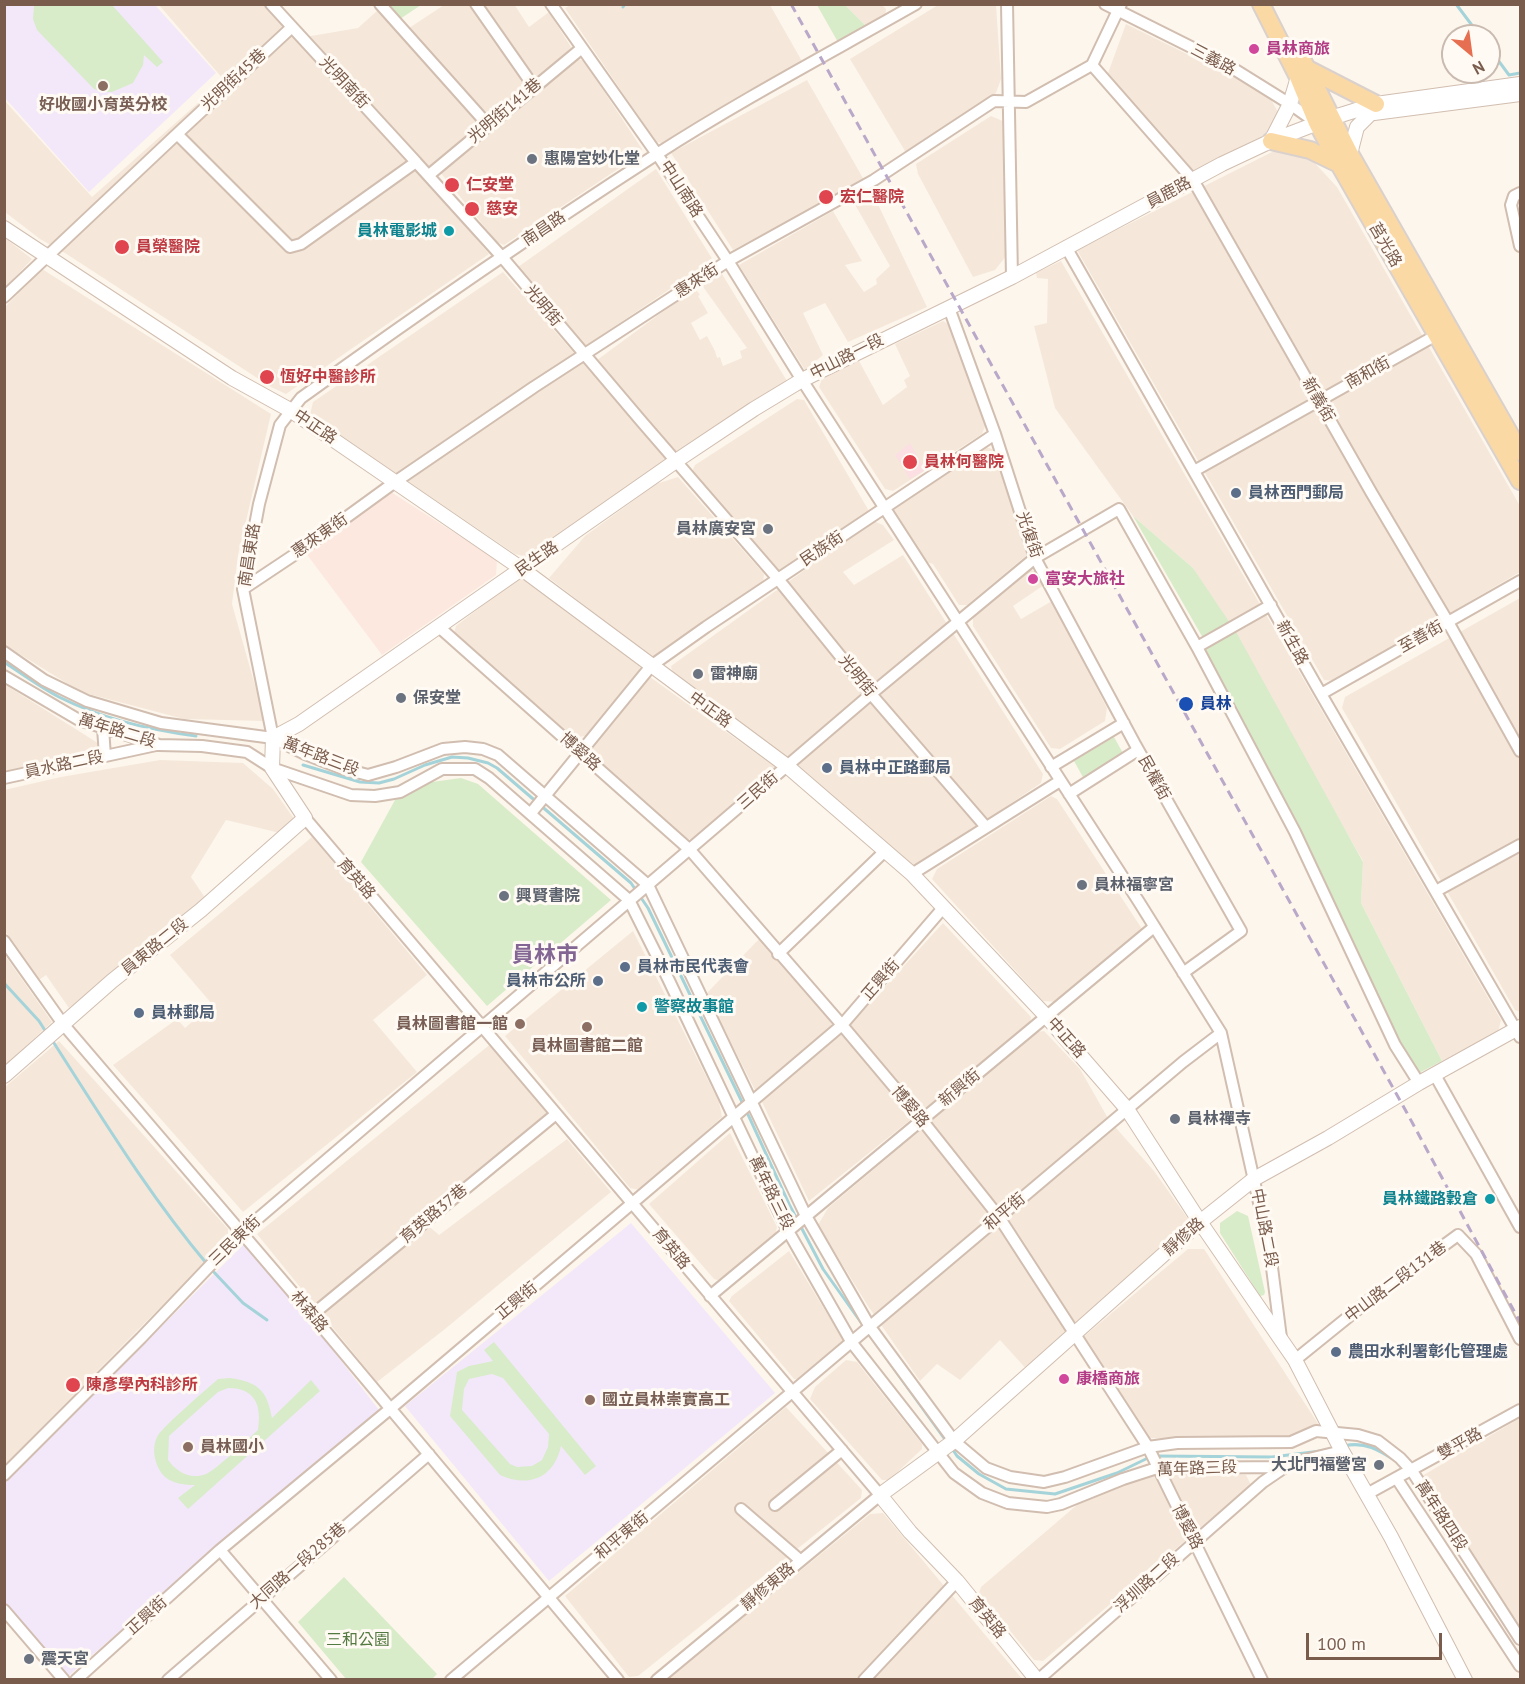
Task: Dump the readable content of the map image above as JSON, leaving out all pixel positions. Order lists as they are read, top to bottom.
{
  "streets": {
    "main road": ["莒光路"],
    "street": [
      "三義路",
      "光明街45巷",
      "光明南街",
      "光明街141巷",
      "中山南路",
      "員鹿路",
      "南昌路",
      "惠來街",
      "光明街",
      "中山路一段",
      "南和街",
      "新義街",
      "中正路",
      "光復街",
      "惠來東街",
      "民族街",
      "南昌東路",
      "民生路",
      "至善街",
      "新生路",
      "萬年路二段",
      "博愛路",
      "萬年路三段",
      "員水路二段",
      "民權街",
      "三民街",
      "育英路",
      "員東路二段",
      "正興街",
      "新興街",
      "和平街",
      "育英路37巷",
      "中山路二段",
      "靜修路",
      "三民東街",
      "中山路二段131巷",
      "林森路",
      "雙平路",
      "萬年路四段",
      "和平東街",
      "大同路一段285巷",
      "浮圳路二段",
      "靜修東路"
    ]
  },
  "crossings": [
    ["三義路", "員鹿路"],
    ["三義路", "莒光路"],
    ["光明街45巷", "光明南街"],
    ["光明南街", "光明街"],
    ["光明街141巷", "中山南路"],
    ["光明街141巷", "光明街"],
    ["中山南路", "南昌路"],
    ["中山南路", "惠來街"],
    ["中山南路", "中山路一段"],
    ["中山南路", "民生路"],
    ["員鹿路", "莒光路"],
    ["員鹿路", "中山路一段"],
    ["員鹿路", "新義街"],
    ["員鹿路", "新生路"],
    ["南昌路", "光明街"],
    ["南昌路", "中正路"],
    ["南昌路", "南昌東路"],
    ["莒光路", "南和街"],
    ["惠來街", "光明街"],
    ["惠來街", "新義街"],
    ["惠來街", "中正路"],
    ["惠來街", "惠來東街"],
    ["光明街", "民族街"],
    ["光明街", "民生路"],
    ["光明街", "三民街"],
    ["中山路一段", "光復街"],
    ["中山路一段", "民族街"],
    ["中山路一段", "民生路"],
    ["中山路一段", "三民街"],
    ["中山路一段", "中山路二段"],
    ["南和街", "新義街"],
    ["南和街", "新生路"],
    ["新義街", "至善街"],
    ["中正路", "惠來東街"],
    ["中正路", "民族街"],
    ["中正路", "南昌東路"],
    ["中正路", "民生路"],
    ["中正路", "三民街"],
    ["中正路", "正興街"],
    ["中正路", "新興街"],
    ["中正路", "和平街"],
    ["中正路", "中山路二段"],
    ["中正路", "靜修路"],
    ["光復街", "民族街"],
    ["光復街", "民權街"],
    ["光復街", "三民街"],
    ["惠來東街", "南昌東路"],
    ["民族街", "博愛路"],
    ["民族街", "萬年路三段"],
    ["南昌東路", "民生路"],
    ["南昌東路", "萬年路二段"],
    ["南昌東路", "萬年路三段"],
    ["民生路", "萬年路二段"],
    ["民生路", "博愛路"],
    ["民生路", "萬年路三段"],
    ["至善街", "新生路"],
    ["新生路", "靜修路"],
    ["萬年路二段", "萬年路三段"],
    ["萬年路二段", "員水路二段"],
    ["博愛路", "萬年路三段"],
    ["博愛路", "三民街"],
    ["博愛路", "正興街"],
    ["博愛路", "新興街"],
    ["博愛路", "和平街"],
    ["博愛路", "靜修路"],
    ["博愛路", "浮圳路二段"],
    ["萬年路三段", "三民街"],
    ["萬年路三段", "正興街"],
    ["萬年路三段", "新興街"],
    ["萬年路三段", "和平街"],
    ["萬年路三段", "中山路二段"],
    ["萬年路三段", "靜修路"],
    ["萬年路三段", "萬年路四段"],
    ["萬年路三段", "浮圳路二段"],
    ["民權街", "中山路二段"],
    ["三民街", "育英路"],
    ["三民街", "三民東街"],
    ["育英路", "員東路二段"],
    ["育英路", "正興街"],
    ["育英路", "新興街"],
    ["育英路", "和平街"],
    ["育英路", "育英路37巷"],
    ["育英路", "靜修路"],
    ["育英路", "三民東街"],
    ["育英路", "和平東街"],
    ["育英路", "浮圳路二段"],
    ["育英路", "靜修東路"],
    ["員東路二段", "林森路"],
    ["正興街", "林森路"],
    ["新興街", "中山路二段"],
    ["和平街", "中山路二段"],
    ["和平街", "和平東街"],
    ["育英路37巷", "林森路"],
    ["中山路二段", "靜修路"],
    ["中山路二段", "中山路二段131巷"],
    ["中山路二段", "雙平路"],
    ["中山路二段", "萬年路四段"],
    ["靜修路", "靜修東路"],
    ["三民東街", "林森路"],
    ["林森路", "和平東街"],
    ["林森路", "大同路一段285巷"],
    ["雙平路", "萬年路四段"]
  ],
  "districts": ["員林市"],
  "parks": ["三和公園"],
  "places": [
    "員林商旅",
    "好收國小育英分校",
    "惠陽宮妙化堂",
    "仁安堂",
    "宏仁醫院",
    "慈安",
    "員林電影城",
    "員榮醫院",
    "恆好中醫診所",
    "員林何醫院",
    "員林西門郵局",
    "員林廣安宮",
    "富安大旅社",
    "雷神廟",
    "保安堂",
    "員林",
    "員林中正路郵局",
    "員林福寧宮",
    "興賢書院",
    "員林市民代表會",
    "員林市公所",
    "警察故事館",
    "員林郵局",
    "員林圖書館一館",
    "員林圖書館二館",
    "員林禪寺",
    "員林鐵路穀倉",
    "農田水利署彰化管理處",
    "康橋商旅",
    "陳彥學內科診所",
    "國立員林崇實高工",
    "員林國小",
    "大北門福營宮",
    "震天宮"
  ],
  "scale_bar": "100 m",
  "north": "bottom right"
}
